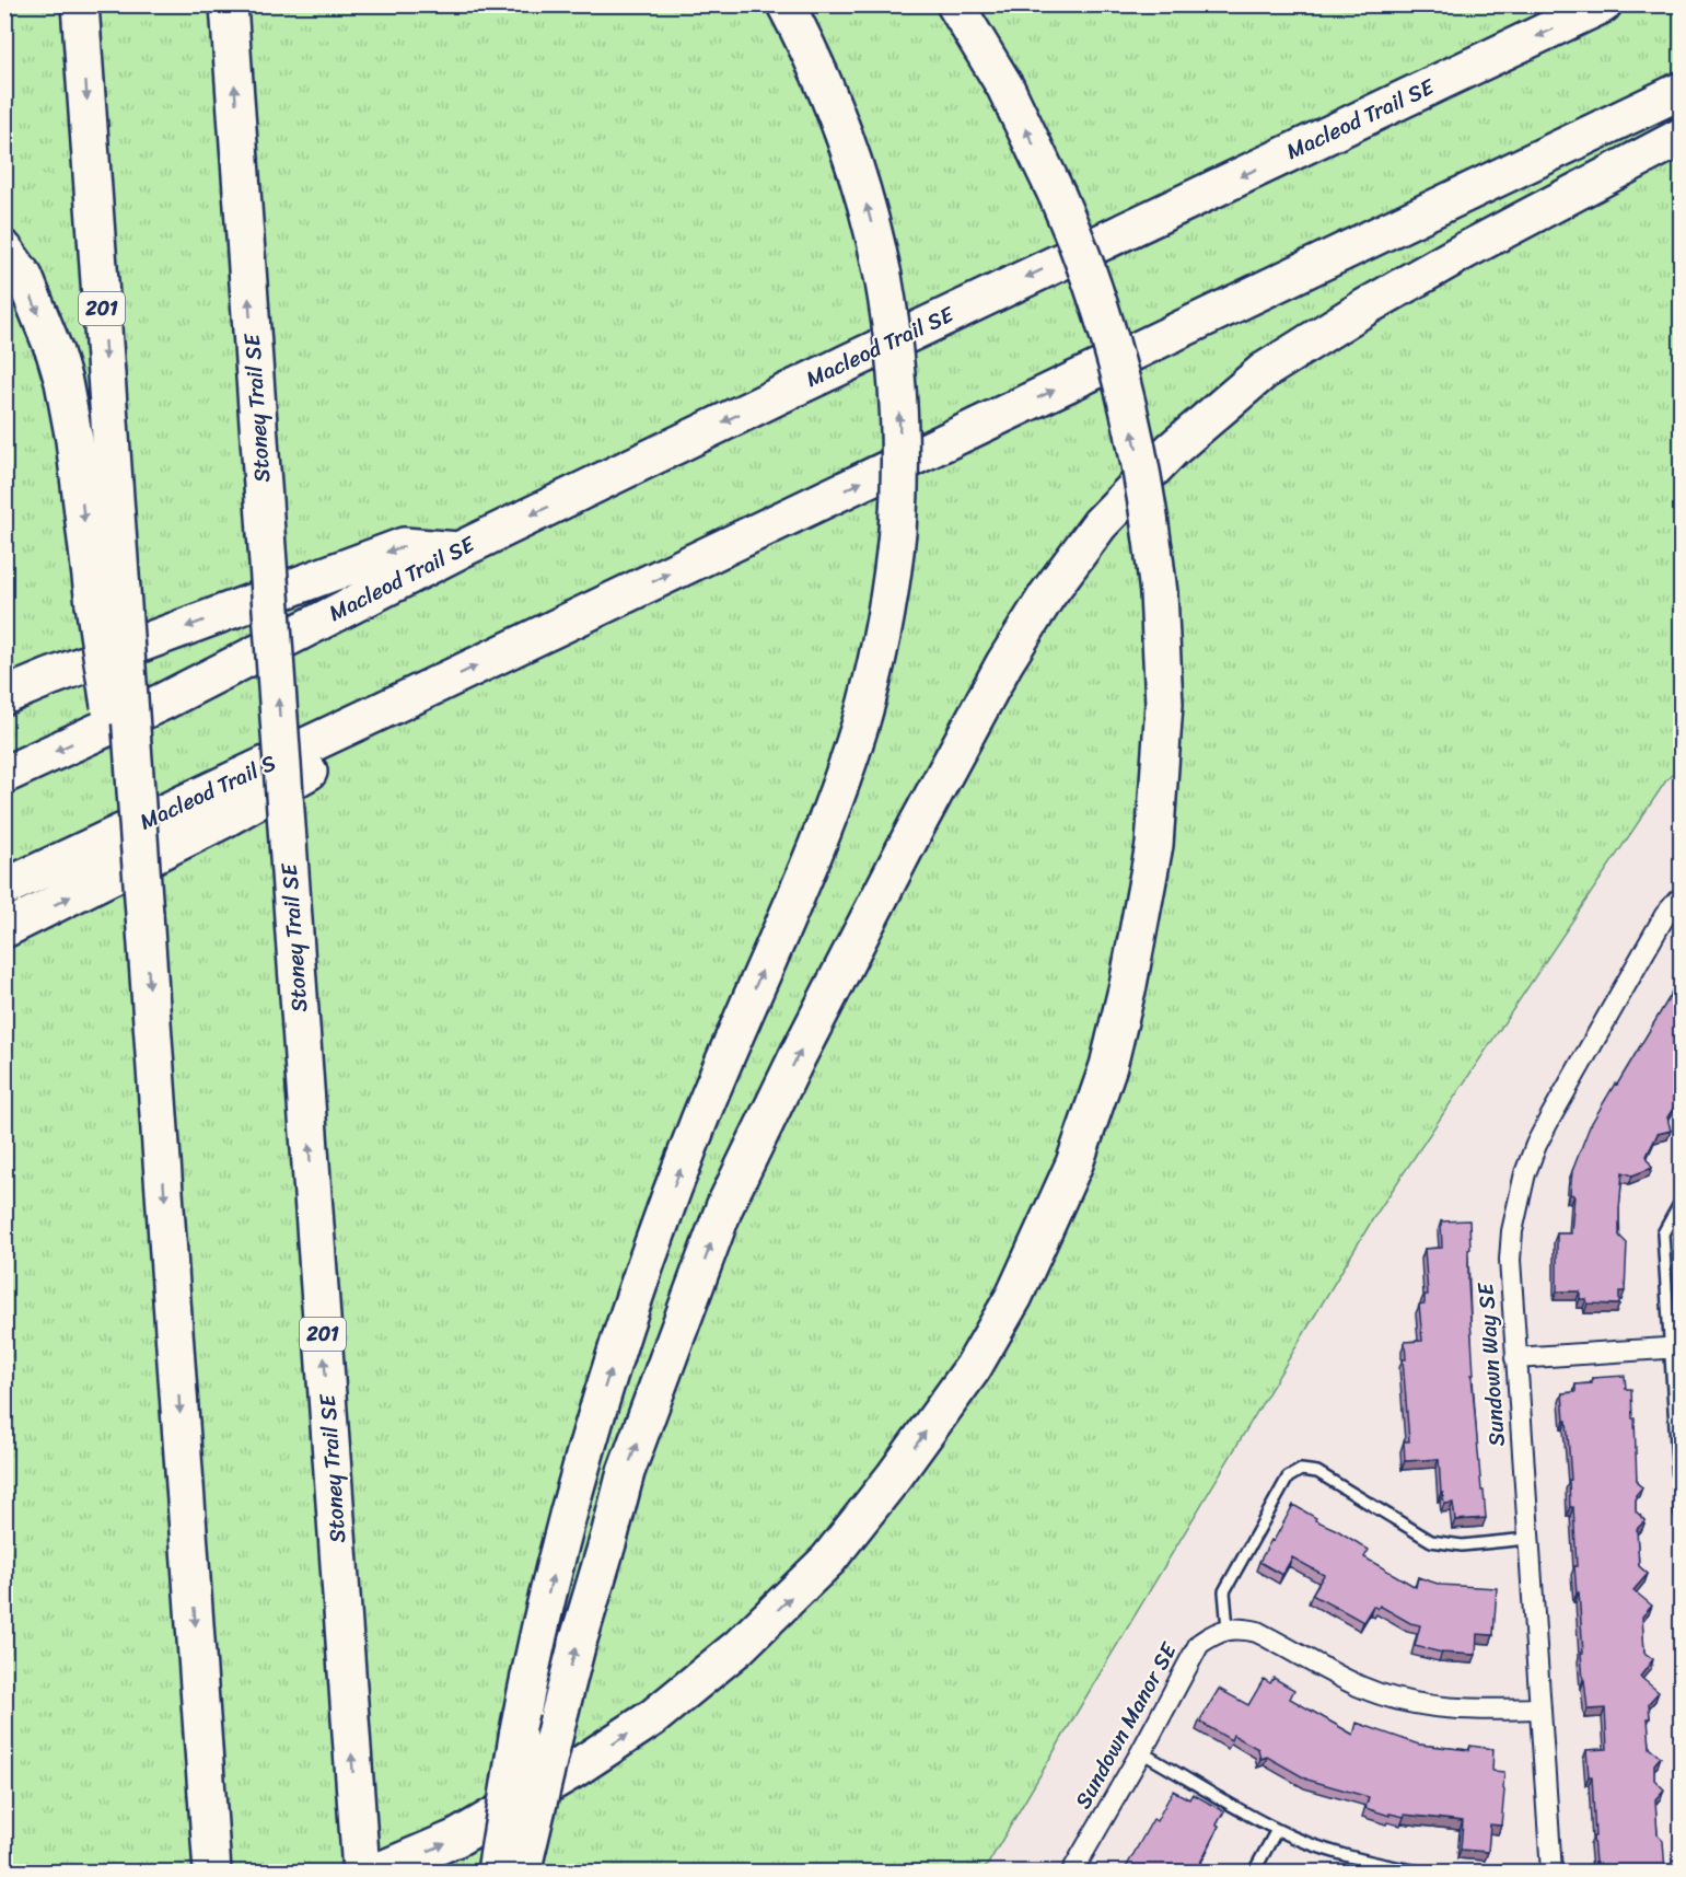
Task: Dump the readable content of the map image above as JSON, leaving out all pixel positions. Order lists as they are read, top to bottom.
{
  "streets": {
    "highway": [
      "Macleod Trail SE",
      "201",
      "Stoney Trail SE",
      "Macleod Trail S"
    ],
    "street": ["Sundown Way SE", "Sundown Manor SE"]
  }
}
